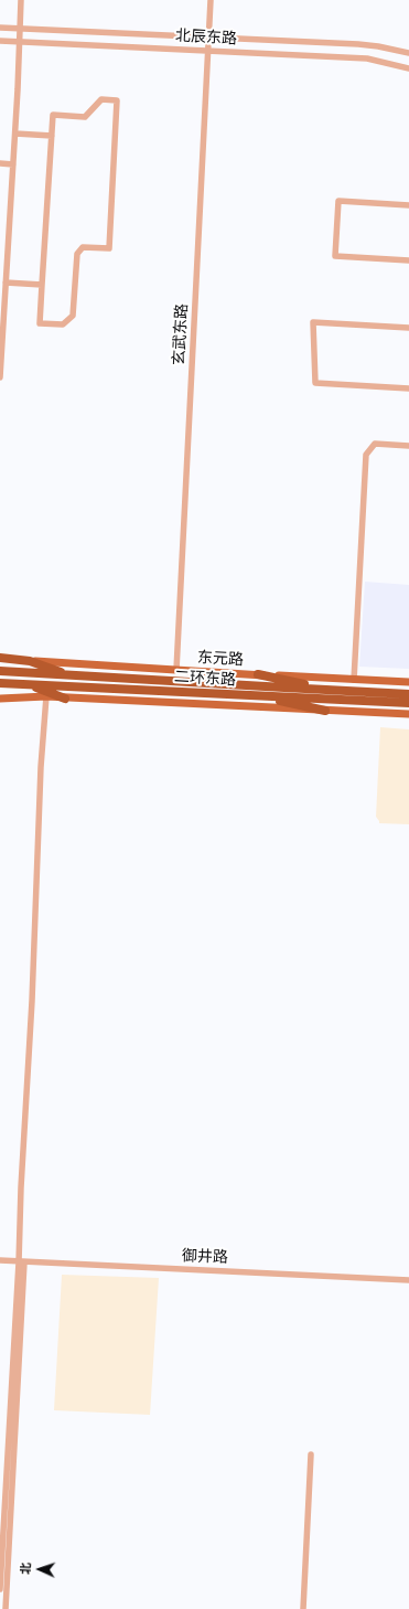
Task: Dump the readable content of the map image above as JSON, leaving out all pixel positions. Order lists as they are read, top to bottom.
{
  "streets": {
    "highway": ["二环东路"],
    "main road": ["东元路"],
    "street": ["北辰东路", "玄武东路", "御井路"]
  },
  "crossings": [
    ["北辰东路", "玄武东路"],
    ["玄武东路", "东元路"]
  ],
  "north": "left"
}
